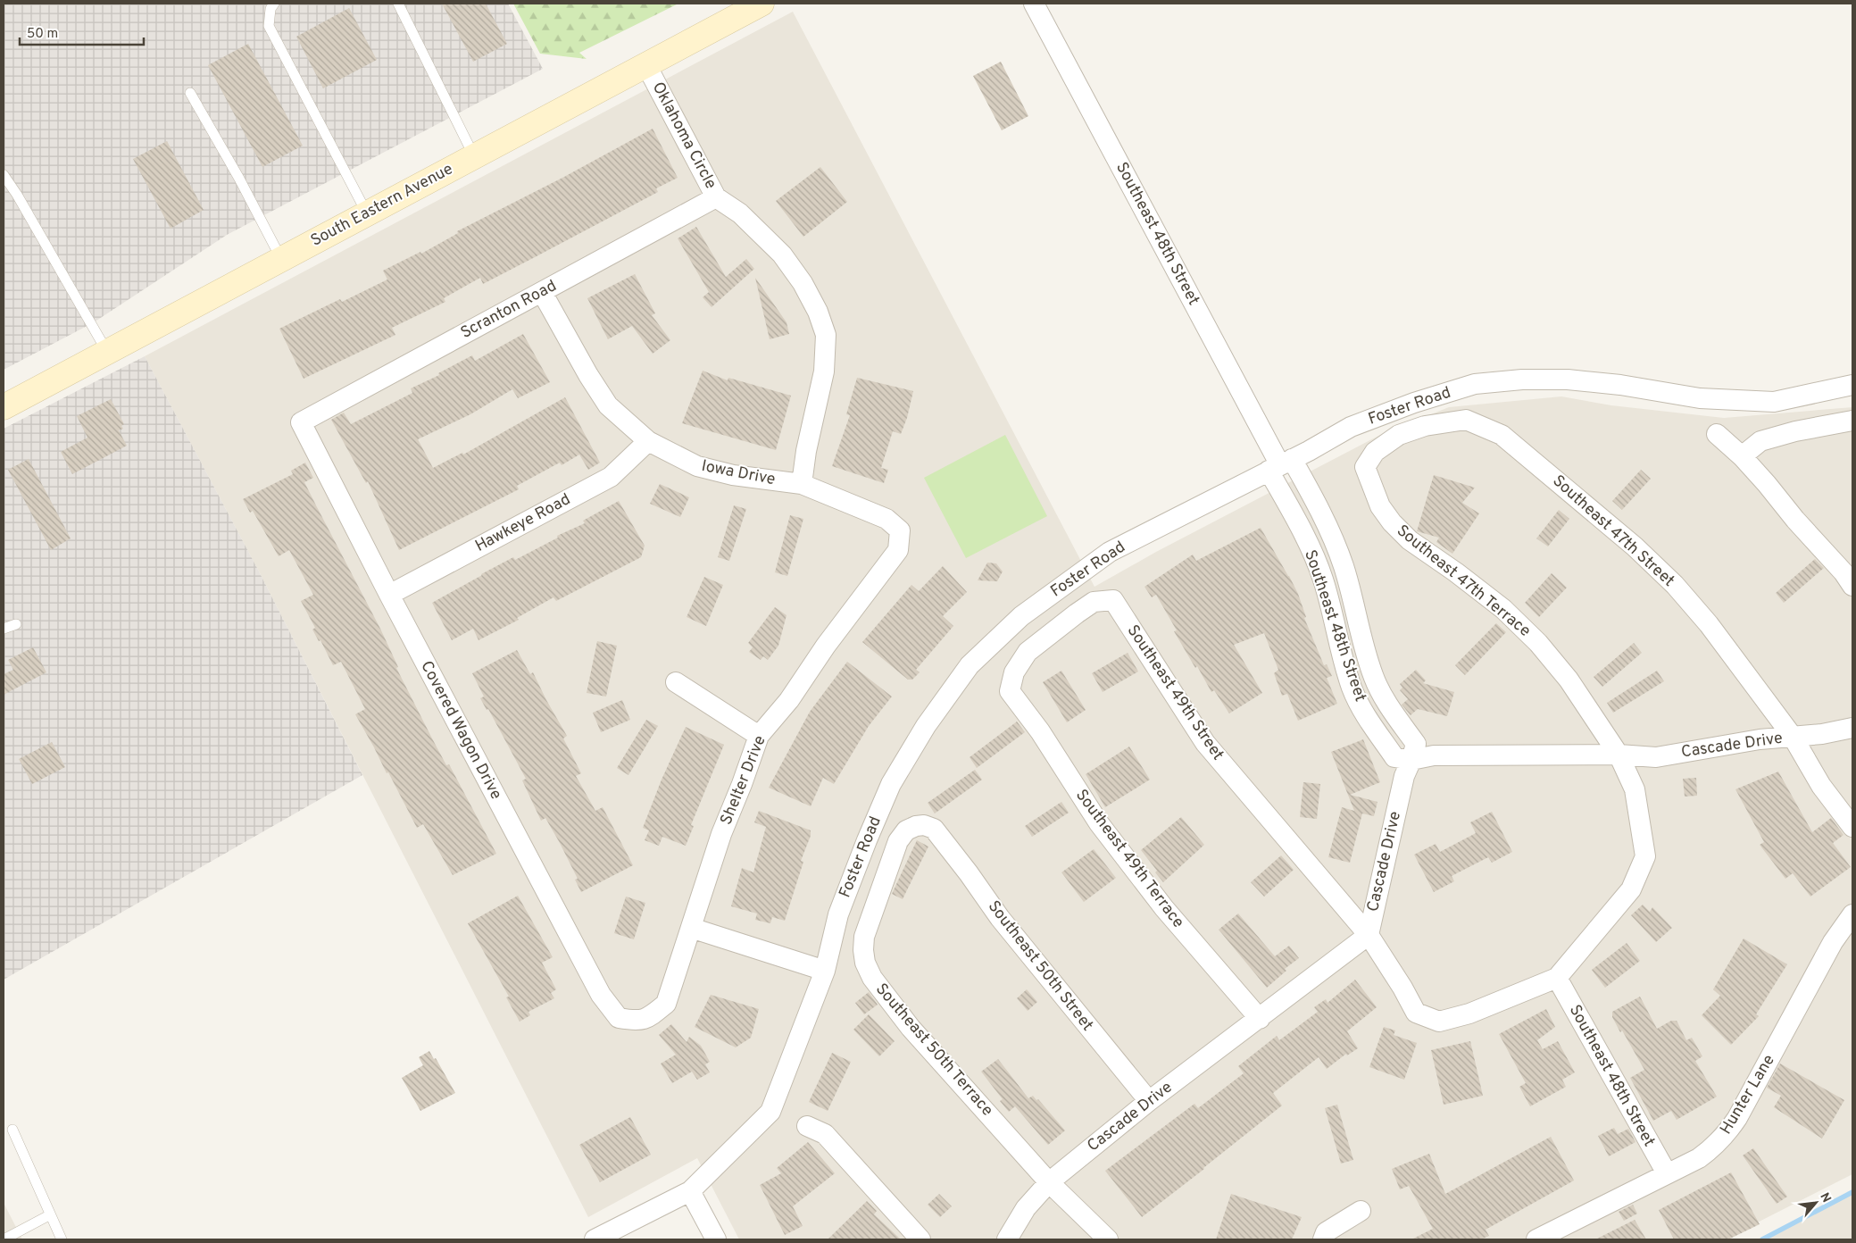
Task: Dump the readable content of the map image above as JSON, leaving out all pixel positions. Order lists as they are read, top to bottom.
{
  "streets": {
    "main road": ["South Eastern Avenue"],
    "street": [
      "Oklahoma Circle",
      "Southeast 48th Street",
      "Scranton Road",
      "Foster Road",
      "Iowa Drive",
      "Hawkeye Road",
      "Southeast 47th Street",
      "Southeast 47th Terrace",
      "Southeast 49th Street",
      "Covered Wagon Drive",
      "Cascade Drive",
      "Shelter Drive",
      "Southeast 49th Terrace",
      "Southeast 50th Street",
      "Southeast 50th Terrace",
      "Hunter Lane"
    ]
  },
  "crossings": [
    ["Oklahoma Circle", "South Eastern Avenue"],
    ["Oklahoma Circle", "Scranton Road"],
    ["Oklahoma Circle", "Iowa Drive"],
    ["Southeast 48th Street", "Foster Road"],
    ["Southeast 48th Street", "Southeast 47th Terrace"],
    ["Southeast 48th Street", "Cascade Drive"],
    ["Southeast 48th Street", "Hunter Lane"],
    ["Scranton Road", "Iowa Drive"],
    ["Scranton Road", "Covered Wagon Drive"],
    ["Iowa Drive", "Hawkeye Road"],
    ["Iowa Drive", "Shelter Drive"],
    ["Hawkeye Road", "Covered Wagon Drive"],
    ["Southeast 47th Street", "Southeast 47th Terrace"],
    ["Southeast 47th Street", "Cascade Drive"],
    ["Southeast 47th Terrace", "Cascade Drive"],
    ["Southeast 49th Street", "Cascade Drive"],
    ["Southeast 49th Street", "Southeast 49th Terrace"],
    ["Covered Wagon Drive", "Shelter Drive"],
    ["Cascade Drive", "Southeast 49th Terrace"],
    ["Cascade Drive", "Southeast 50th Street"],
    ["Cascade Drive", "Southeast 50th Terrace"],
    ["Southeast 50th Street", "Southeast 50th Terrace"]
  ],
  "scale_bar": "50 m",
  "north": "top right"
}
